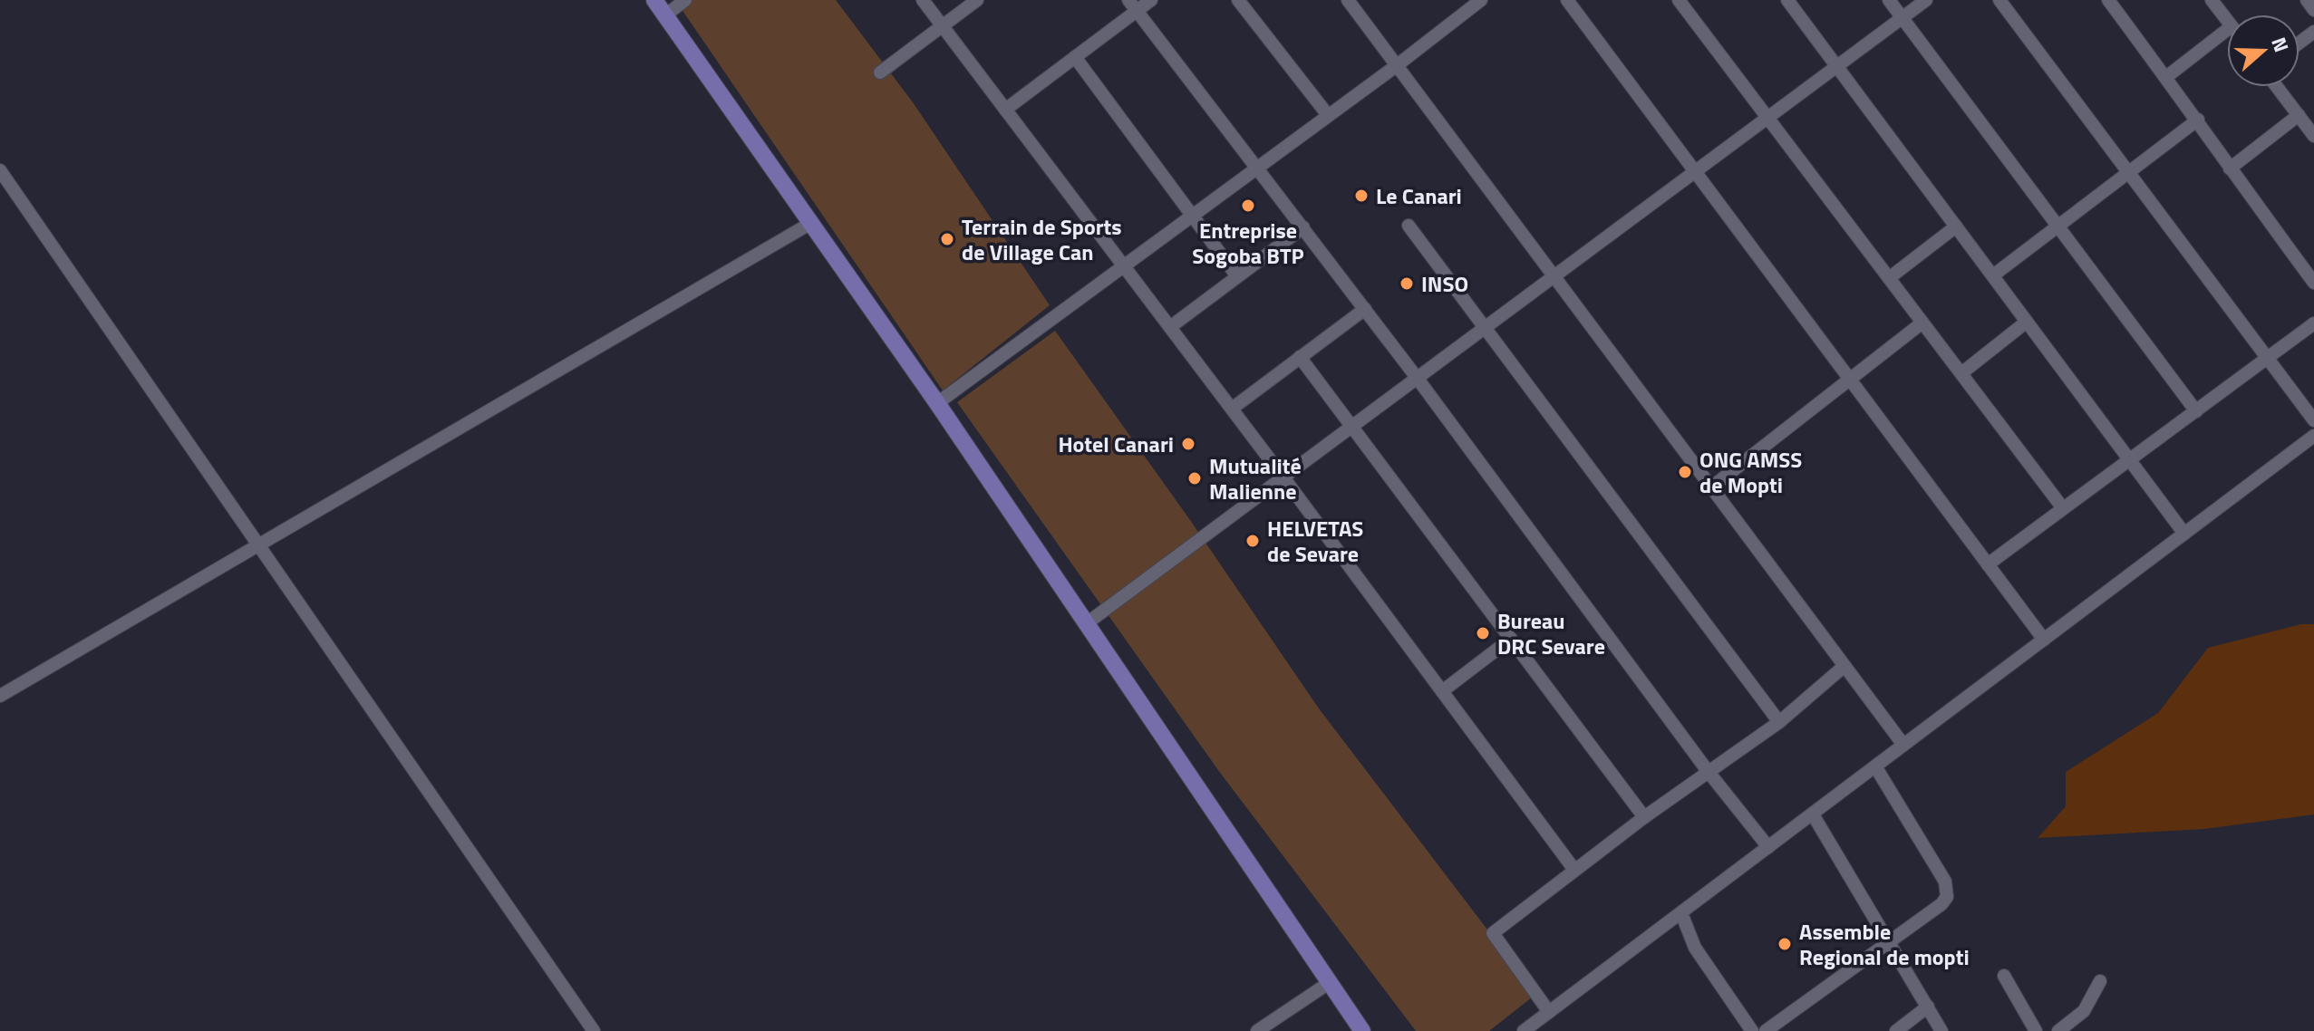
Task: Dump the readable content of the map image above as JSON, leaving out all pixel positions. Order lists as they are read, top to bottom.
{
  "places": [
    "Le Canari",
    "Entreprise Sogoba BTP",
    "Terrain de Sports de Village Can",
    "INSO",
    "Hotel Canari",
    "ONG AMSS de Mopti",
    "Mutualité Malienne",
    "HELVETAS de Sevare",
    "Bureau DRC Sevare",
    "Assemble Regional de mopti"
  ],
  "north": "right"
}
